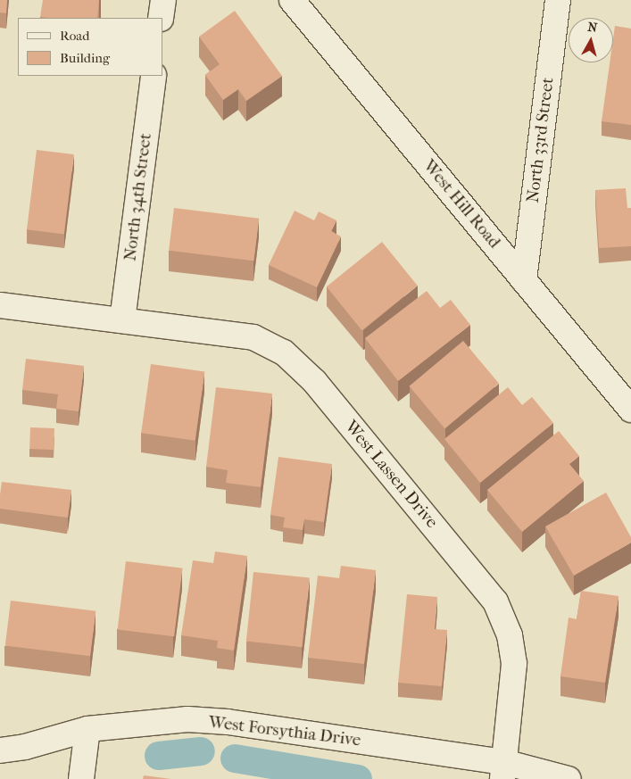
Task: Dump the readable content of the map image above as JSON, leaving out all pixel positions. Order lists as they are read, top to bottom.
{
  "streets": {
    "street": [
      "North 33rd Street",
      "North 34th Street",
      "West Hill Road",
      "West Lassen Drive",
      "West Forsythia Drive"
    ]
  },
  "crossings": [
    ["North 33rd Street", "West Hill Road"],
    ["North 34th Street", "West Lassen Drive"],
    ["West Lassen Drive", "West Forsythia Drive"]
  ],
  "legend": ["Road", "Building"],
  "north": "top"
}
